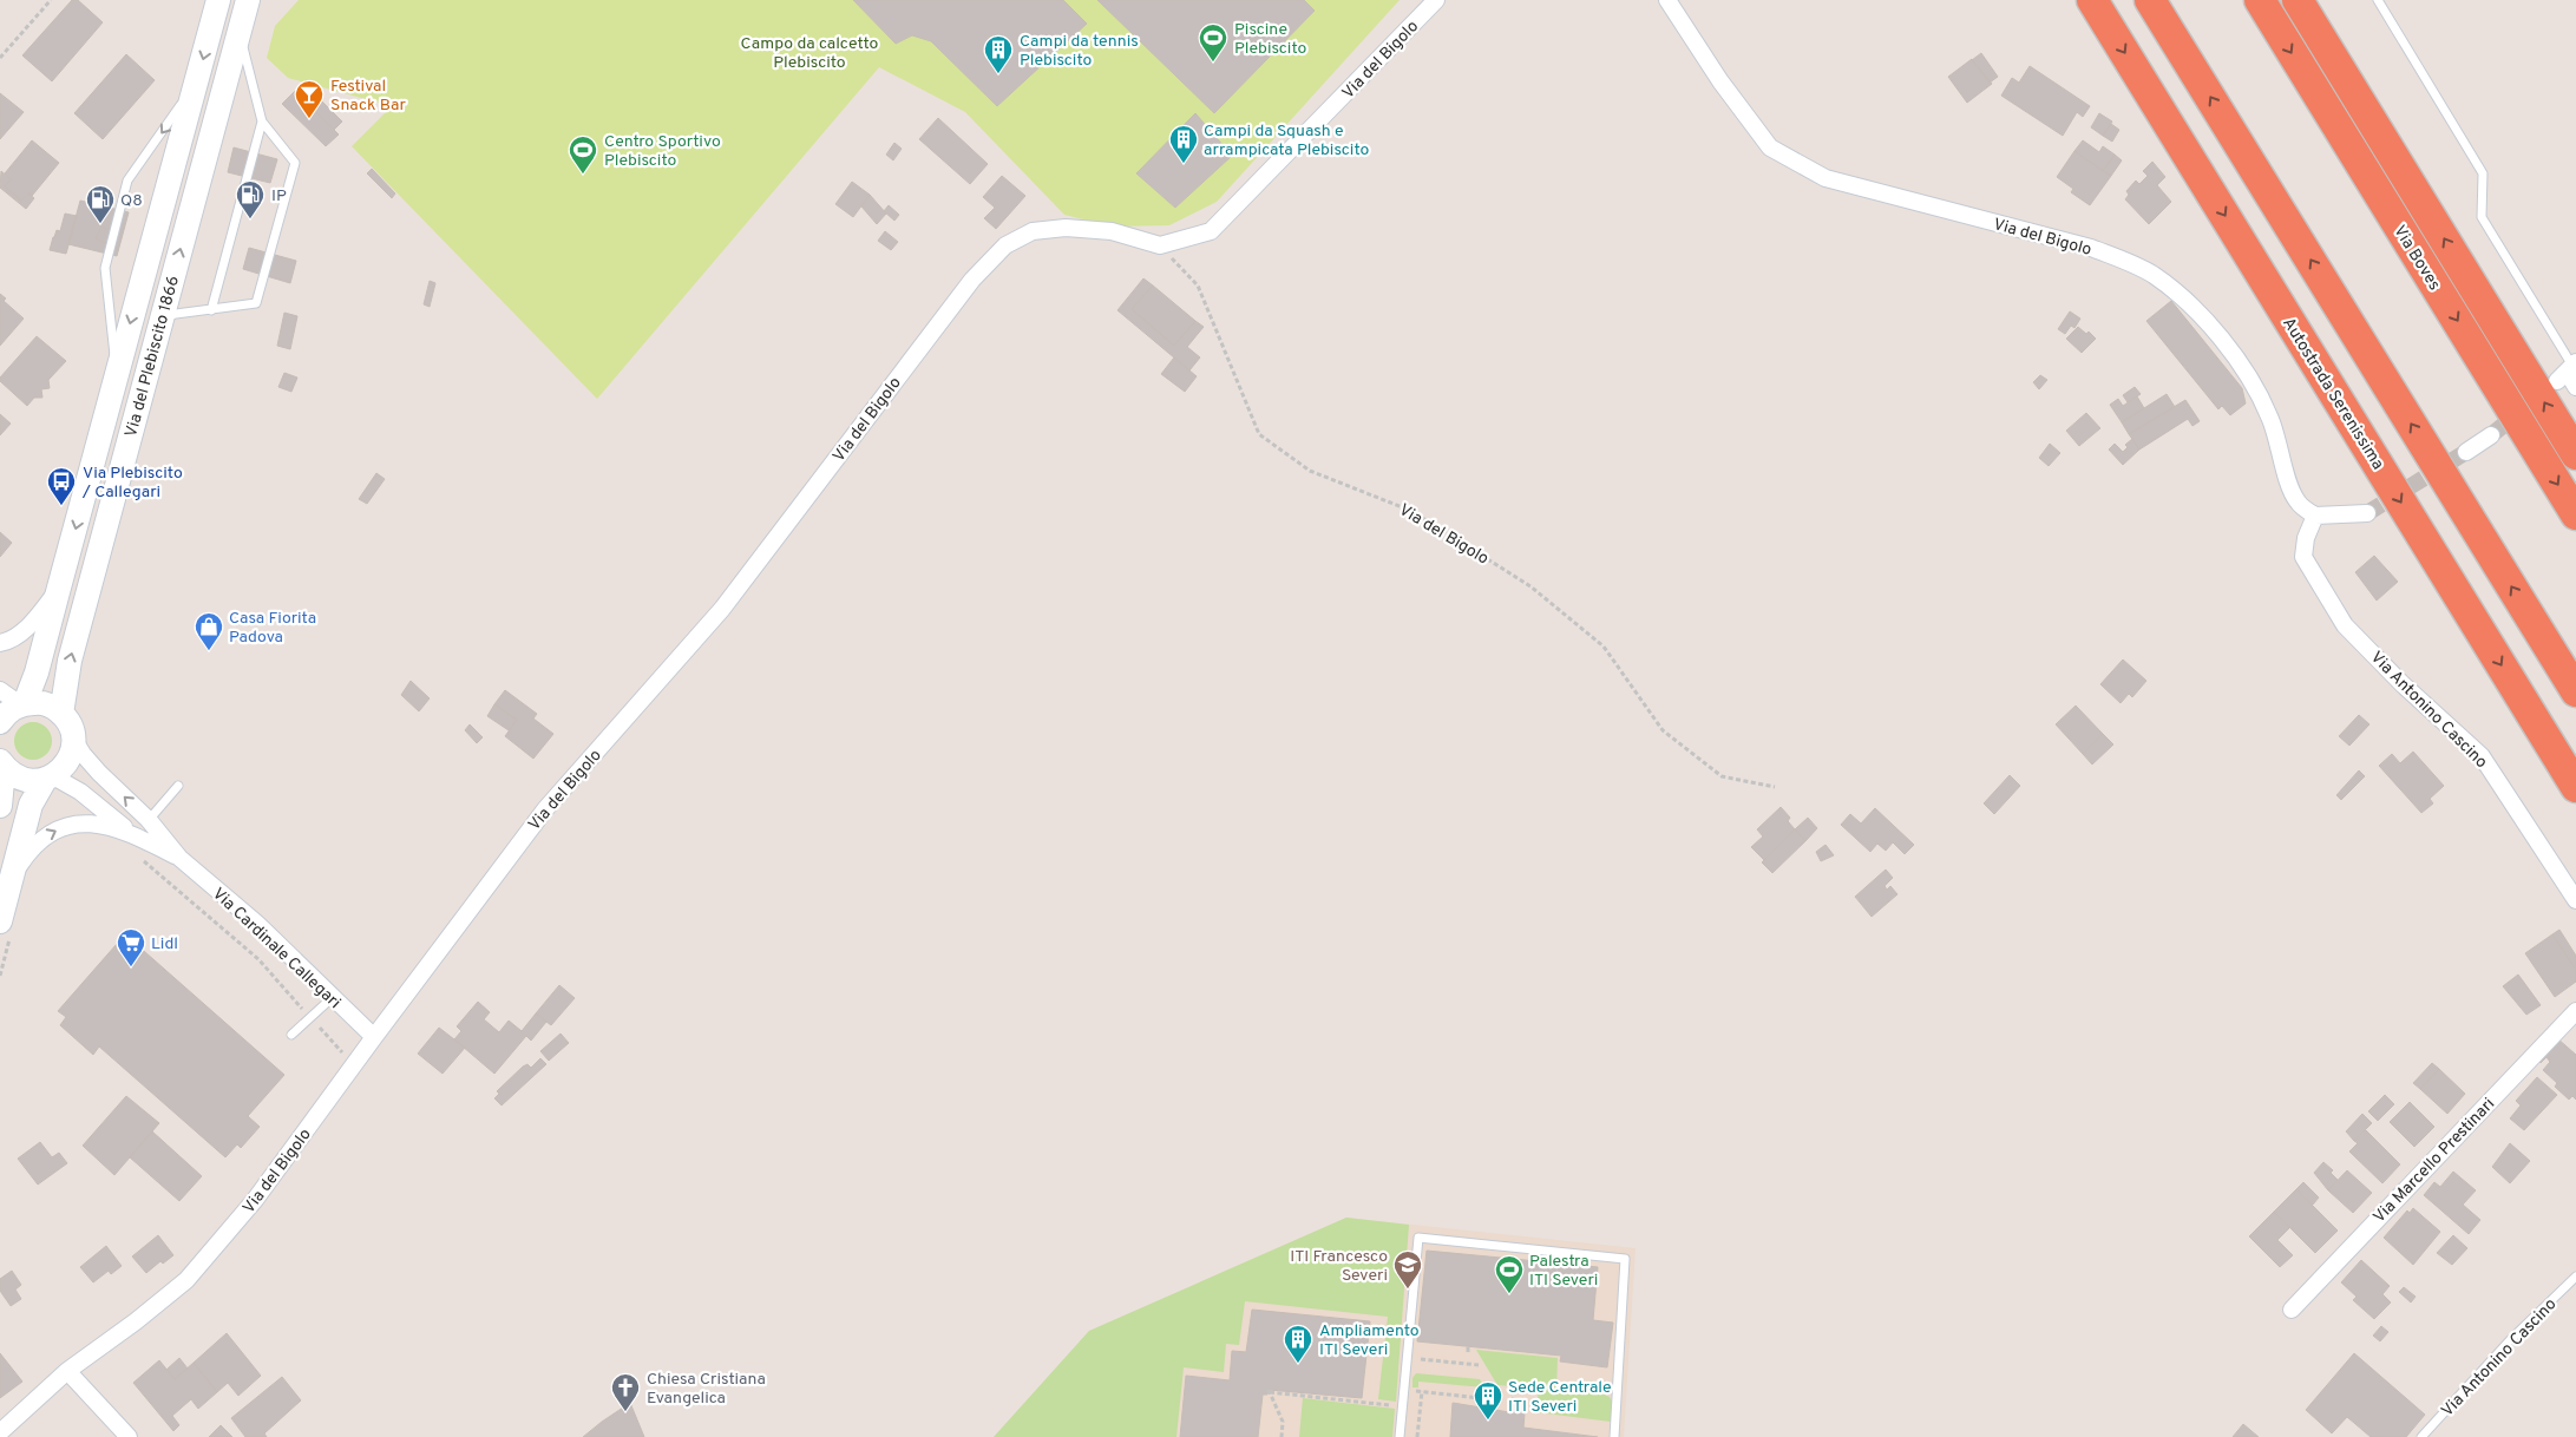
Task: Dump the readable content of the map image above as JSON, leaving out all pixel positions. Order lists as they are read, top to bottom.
{
  "streets": {
    "highway": ["Via Boves", "Autostrada Serenissima"],
    "main road": ["Via del Plebiscito 1866"],
    "street": [
      "Via del Bigolo",
      "Via Antonino Cascino",
      "Via Cardinale Callegari",
      "Via Marcello Prestinari"
    ]
  },
  "crossings": [
    ["Via del Bigolo", "Via Antonino Cascino"],
    ["Via del Bigolo", "Via Cardinale Callegari"]
  ],
  "parks": ["Campo da calcetto Plebiscito"],
  "places": {
    "sports": ["Piscine Plebiscito", "Centro Sportivo Plebiscito", "Palestra ITI Severi"],
    "building": [
      "Campi da tennis Plebiscito",
      "Campi da Squash e arrampicata Plebiscito",
      "Ampliamento ITI Severi",
      "Sede Centrale ITI Severi"
    ],
    "bar": ["Festival Snack Bar"],
    "fuel station": ["IP", "Q8"],
    "bus stop": ["Via Plebiscito / Callegari"],
    "shop": ["Casa Fiorita Padova"],
    "supermarket": ["Lidl"],
    "school or university": ["ITI Francesco Severi"],
    "church": ["Chiesa Cristiana Evangelica"]
  }
}
